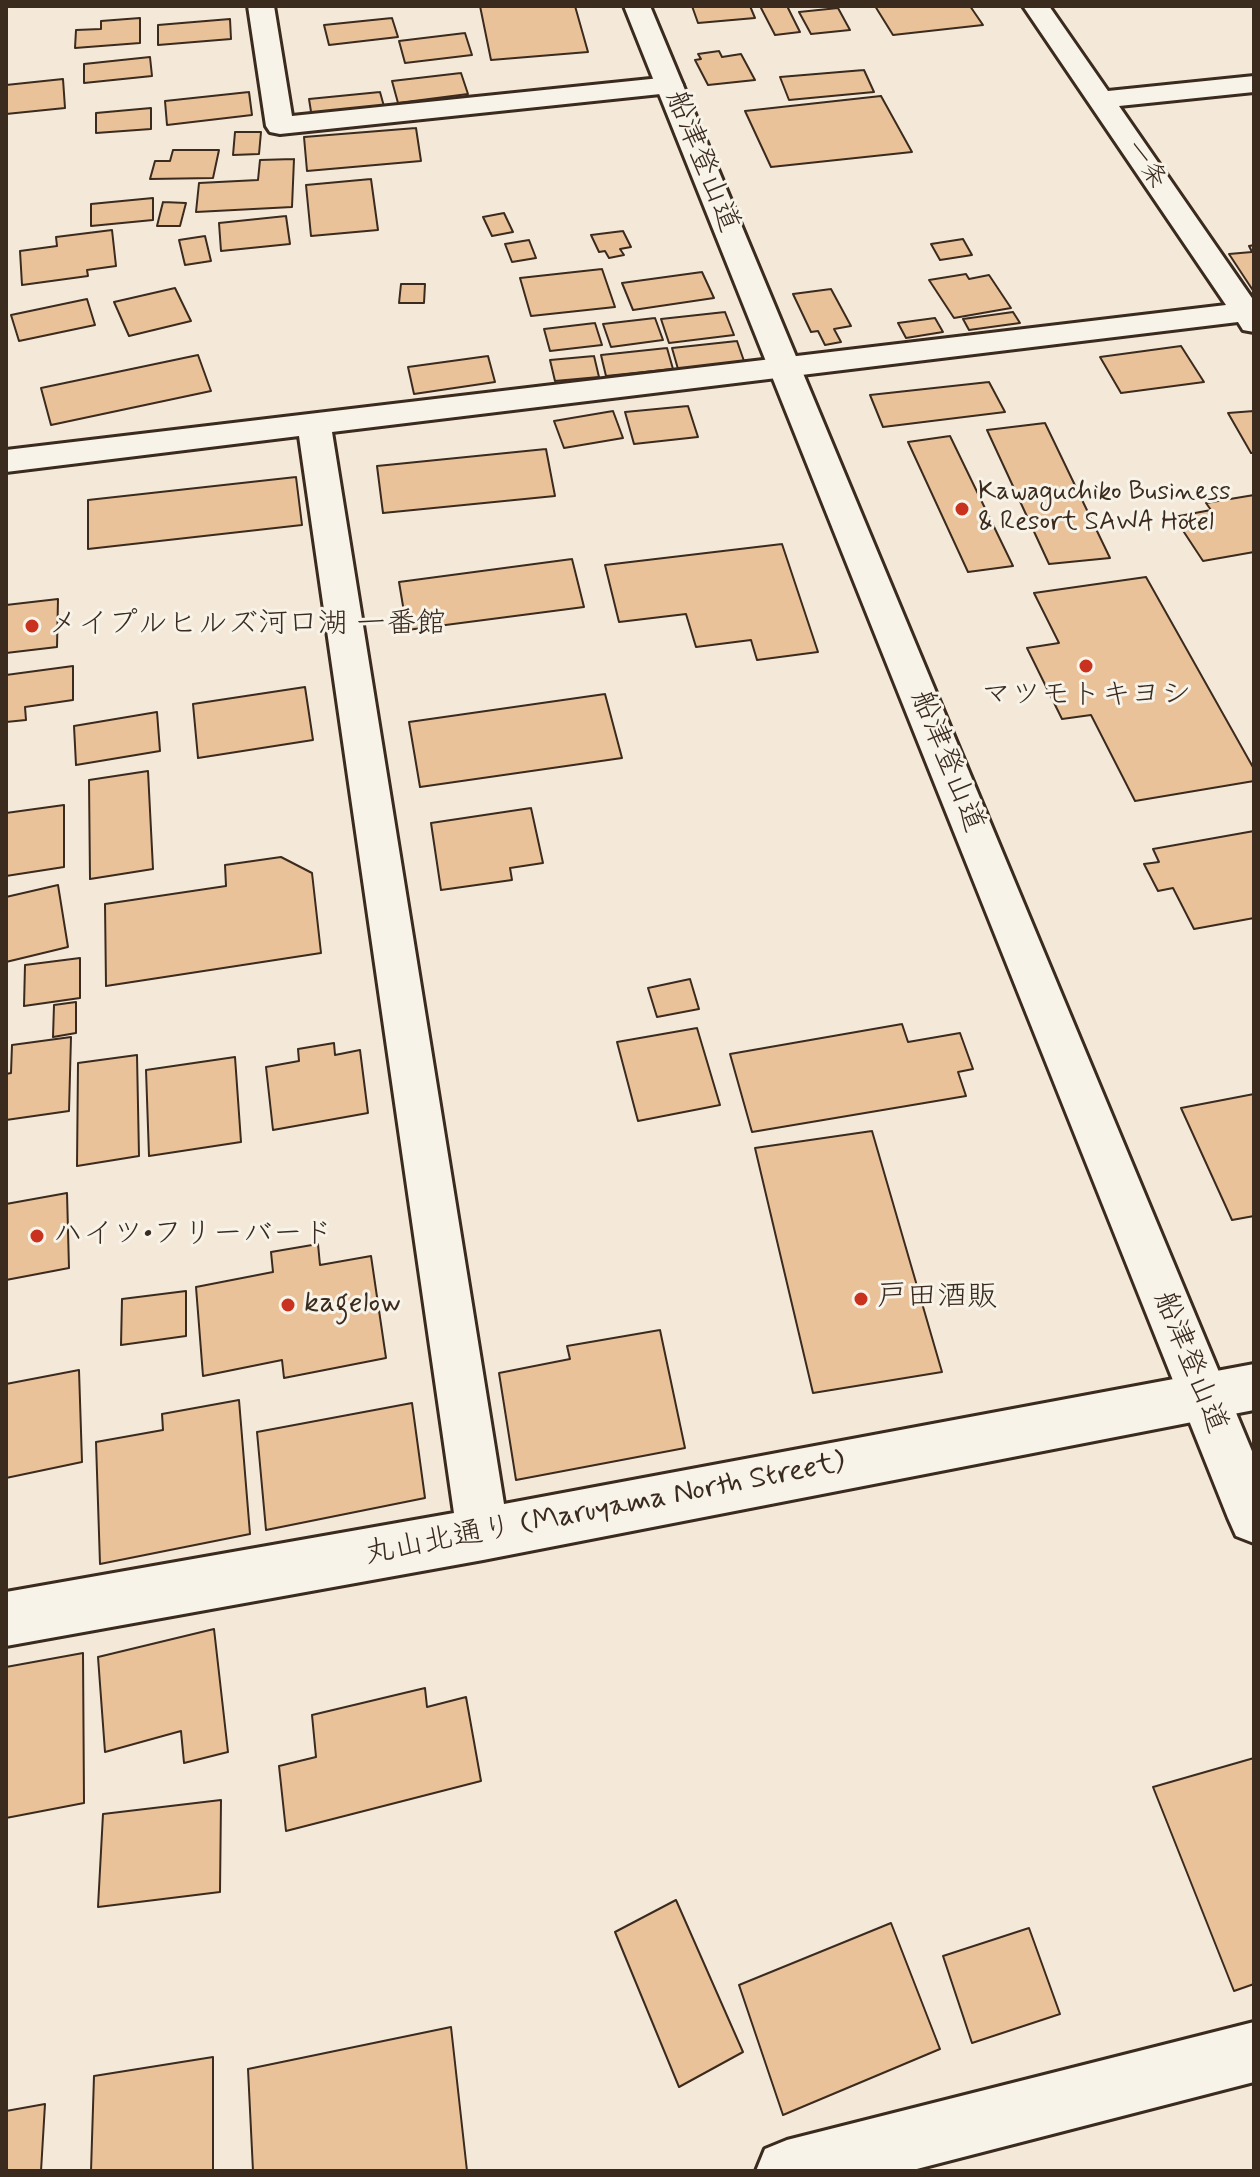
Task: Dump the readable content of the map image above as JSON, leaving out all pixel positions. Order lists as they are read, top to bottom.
{
  "streets": {
    "street": ["船津登山道", "一条", "丸山北通り (Maruyama North Street)"]
  },
  "crossings": [
    ["船津登山道", "丸山北通り (Maruyama North Street)"]
  ],
  "places": [
    "Kawaguchiko Business & Resort SAWA Hotel",
    "メイプルヒルズ河口湖 一番館",
    "マツモトキヨシ",
    "ハイツ•フリーバード",
    "戸田酒販",
    "kagelow"
  ]
}
